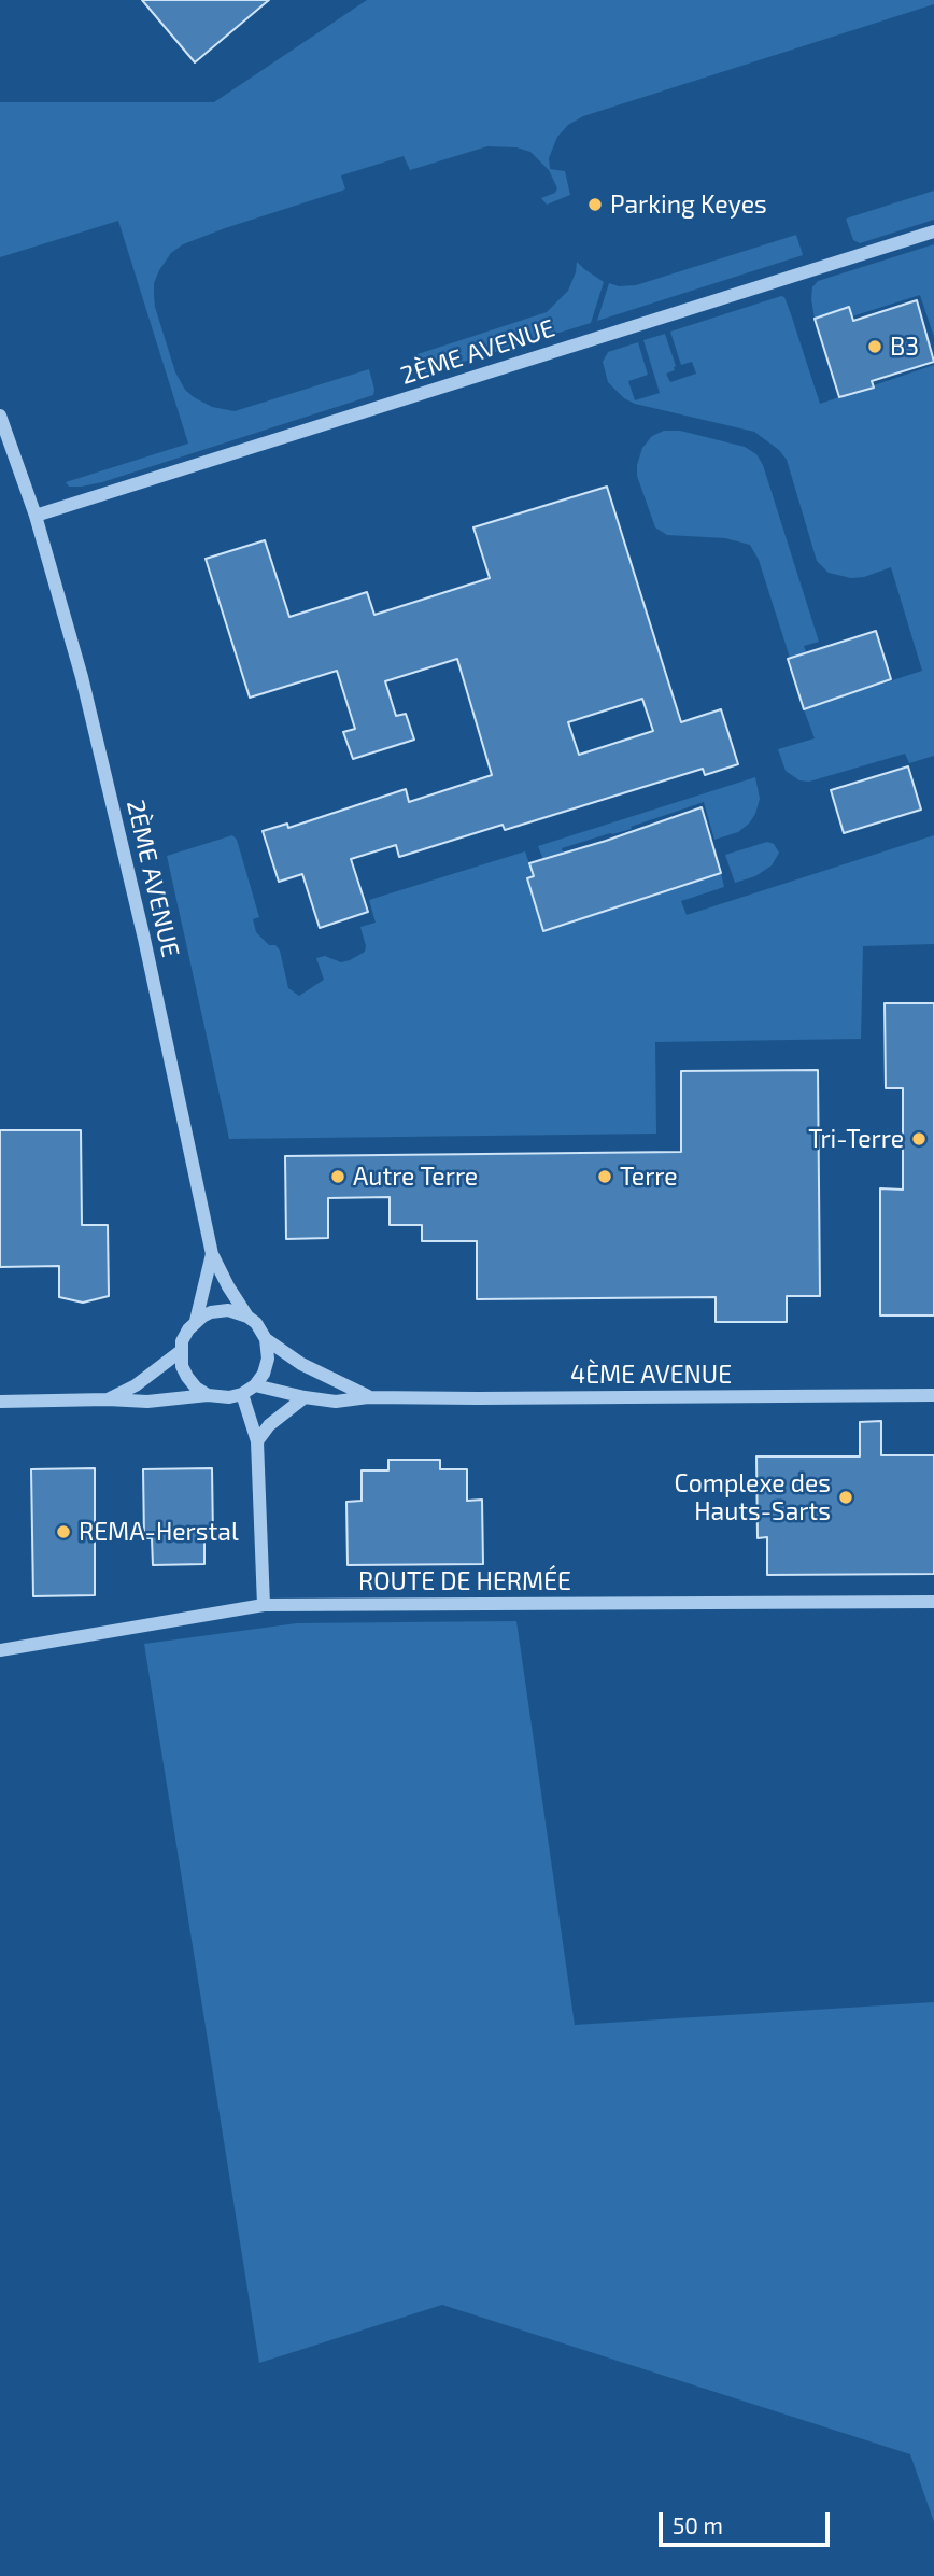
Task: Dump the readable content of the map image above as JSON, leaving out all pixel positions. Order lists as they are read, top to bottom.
{
  "streets": {
    "street": ["2ÈME AVENUE", "4ÈME AVENUE", "ROUTE DE HERMÉE"]
  },
  "crossings": [
    ["2ÈME AVENUE", "4ÈME AVENUE"]
  ],
  "places": [
    "Parking Keyes",
    "B3",
    "Tri-Terre",
    "Autre Terre",
    "Terre",
    "Complexe des Hauts-Sarts",
    "REMA-Herstal"
  ],
  "scale_bar": "50 m"
}
